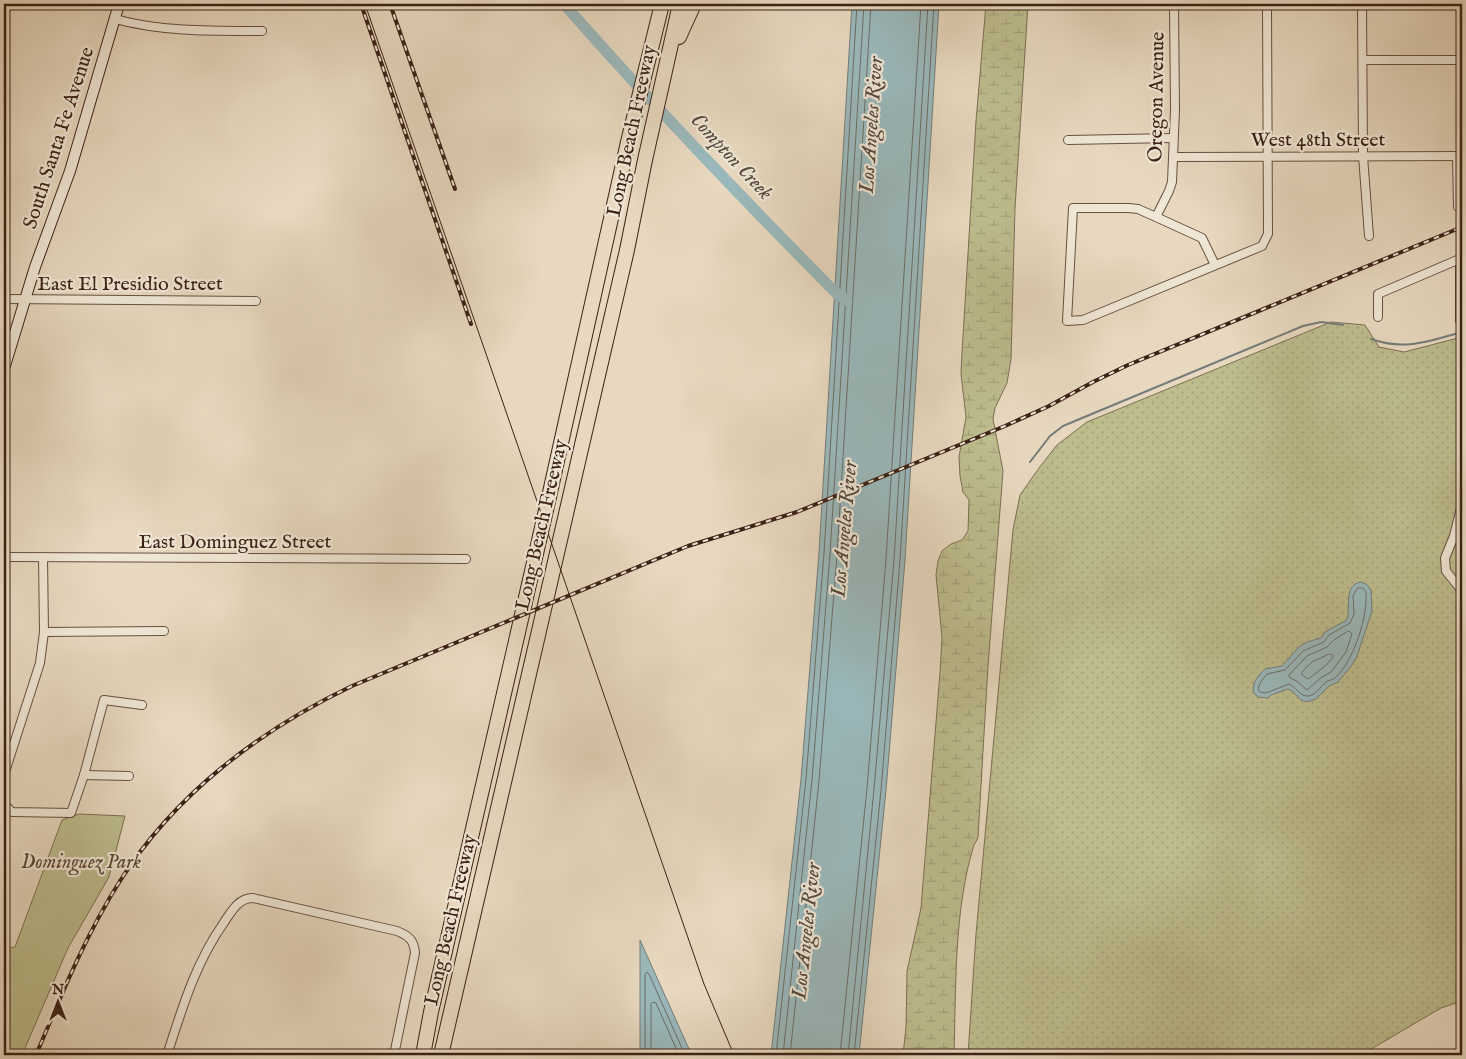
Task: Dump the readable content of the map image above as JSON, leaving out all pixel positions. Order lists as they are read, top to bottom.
{
  "streets": {
    "highway": ["Long Beach Freeway"],
    "main road": ["South Santa Fe Avenue"],
    "street": [
      "Oregon Avenue",
      "West 48th Street",
      "East El Presidio Street",
      "East Dominguez Street"
    ]
  },
  "crossings": [
    ["Oregon Avenue", "West 48th Street"],
    ["South Santa Fe Avenue", "East El Presidio Street"]
  ],
  "water": ["Los Angeles River", "Compton Creek"],
  "parks": ["Dominguez Park"],
  "north": "top"
}
